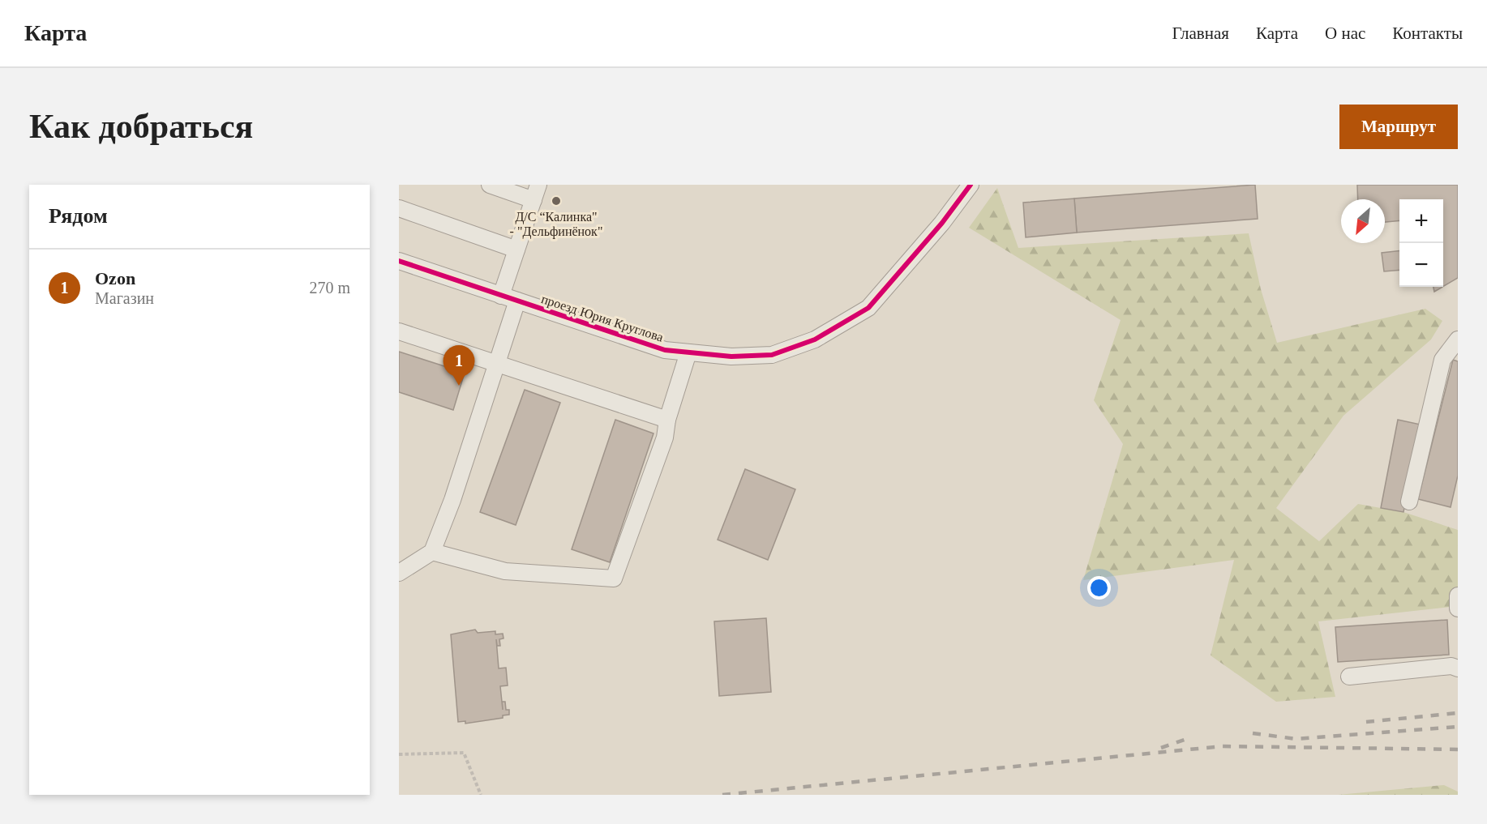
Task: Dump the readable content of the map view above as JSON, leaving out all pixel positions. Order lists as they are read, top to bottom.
{
  "streets": {
    "street": ["проезд Юрия Круглова"]
  },
  "places": ["Д/С “Калинка\" - \"Дельфинёнок\""],
  "north": "bottom left",
  "page": {
    "header": "Карта",
    "nav": [
      "Главная",
      "Карта",
      "О нас",
      "Контакты"
    ],
    "buttons": "Маршрут",
    "title": "Как добраться",
    "heading": "Рядом",
    "map_buttons": ["+", "−"],
    "list": [
      {
        "mark": "1",
        "name": "Ozon",
        "note": "Магазин",
        "value": "270 m"
      }
    ],
    "pins": "1"
  }
}
